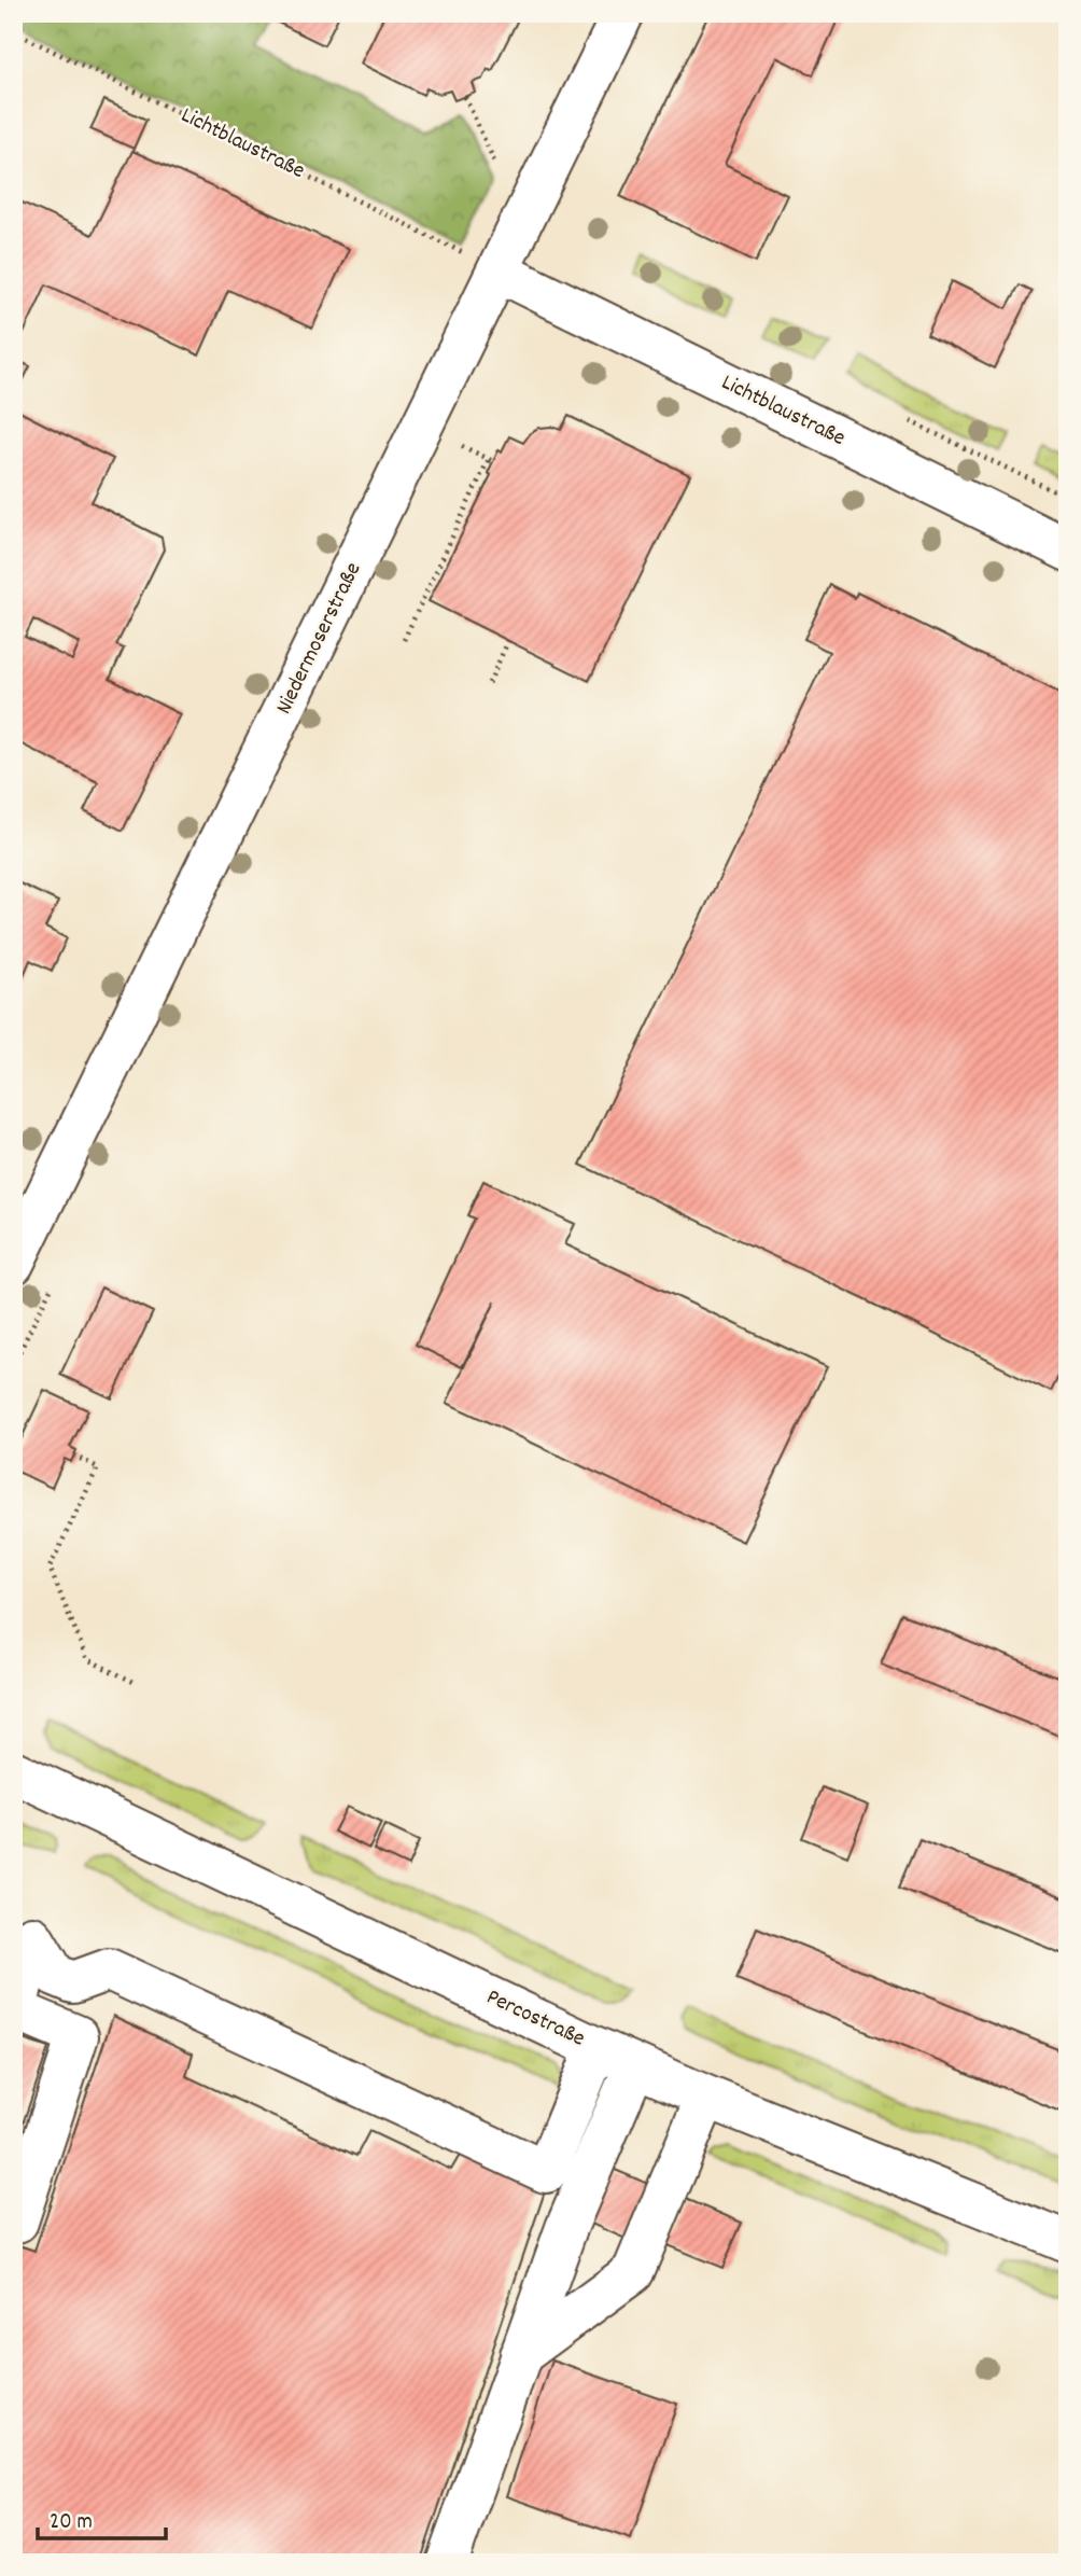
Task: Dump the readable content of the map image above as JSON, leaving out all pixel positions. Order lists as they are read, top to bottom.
{
  "streets": {
    "street": ["Lichtblaustraße", "Niedermoserstraße", "Percostraße"]
  },
  "crossings": [
    ["Lichtblaustraße", "Niedermoserstraße"]
  ],
  "scale_bar": "20 m"
}
